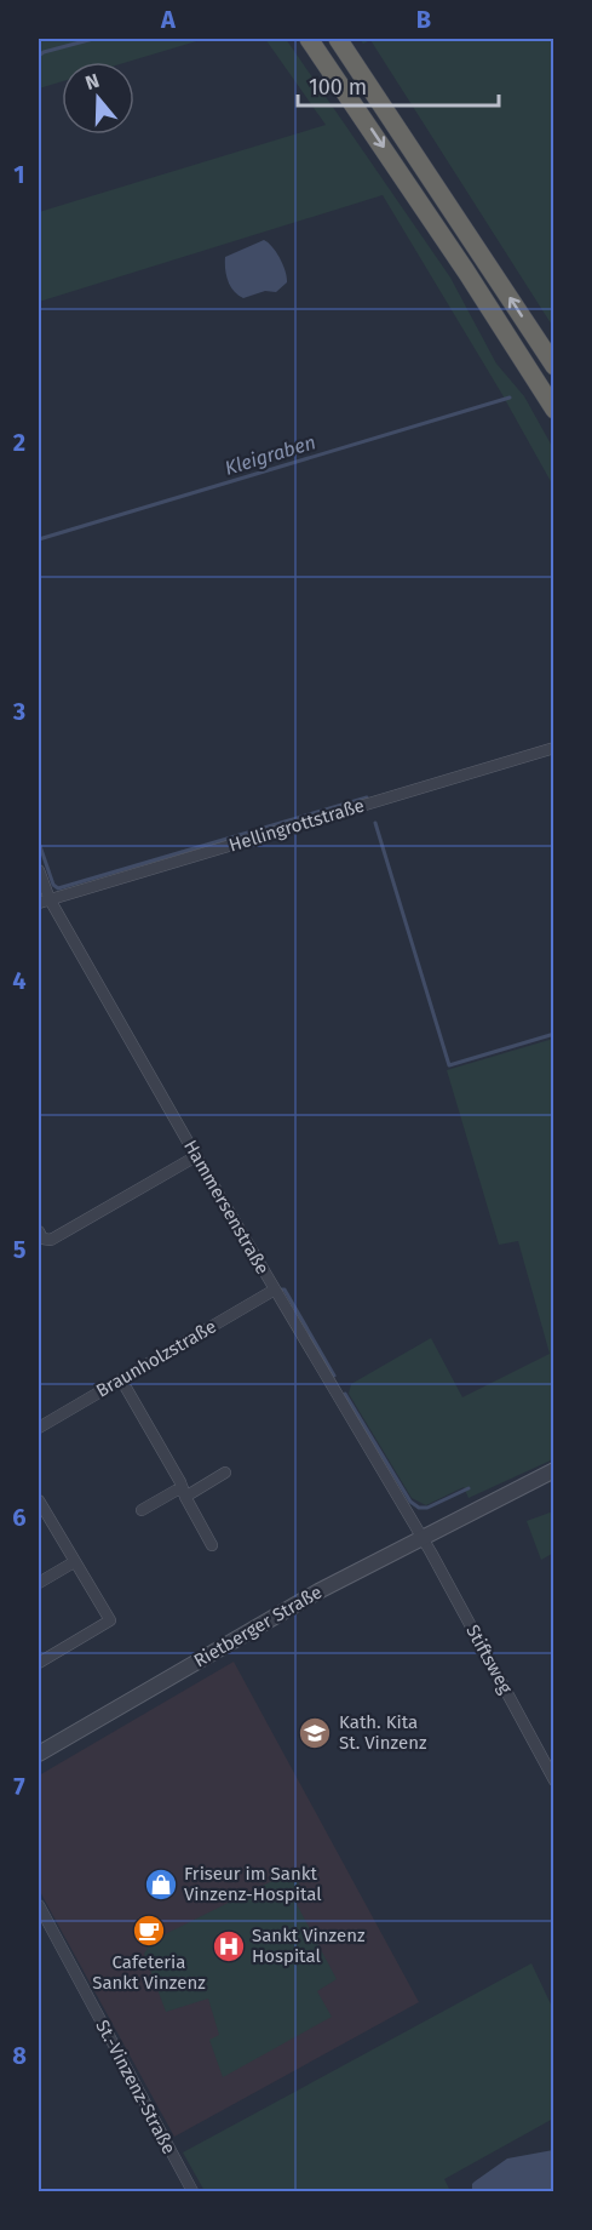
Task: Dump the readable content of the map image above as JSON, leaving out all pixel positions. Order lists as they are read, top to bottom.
{
  "streets": {
    "street": [
      "Hellingrottstraße",
      "Hammersenstraße",
      "Braunholzstraße",
      "Rietberger Straße",
      "Stiftsweg",
      "St.-Vinzenz-Straße"
    ]
  },
  "crossings": [
    ["Hellingrottstraße", "Hammersenstraße"],
    ["Hammersenstraße", "Braunholzstraße"],
    ["Hammersenstraße", "Rietberger Straße"],
    ["Hammersenstraße", "Stiftsweg"],
    ["Rietberger Straße", "Stiftsweg"]
  ],
  "water": ["Kleigraben"],
  "places": {
    "school or university": ["Kath. Kita St. Vinzenz"],
    "shop": ["Friseur im Sankt Vinzenz-Hospital"],
    "cafe": ["Cafeteria Sankt Vinzenz"],
    "hospital": ["Sankt Vinzenz Hospital"]
  },
  "scale_bar": "100 m",
  "north": "top",
  "grid": {
    "columns": ["A", "B"],
    "rows": [
      "1",
      "2",
      "3",
      "4",
      "5",
      "6",
      "7",
      "8"
    ]
  }
}
